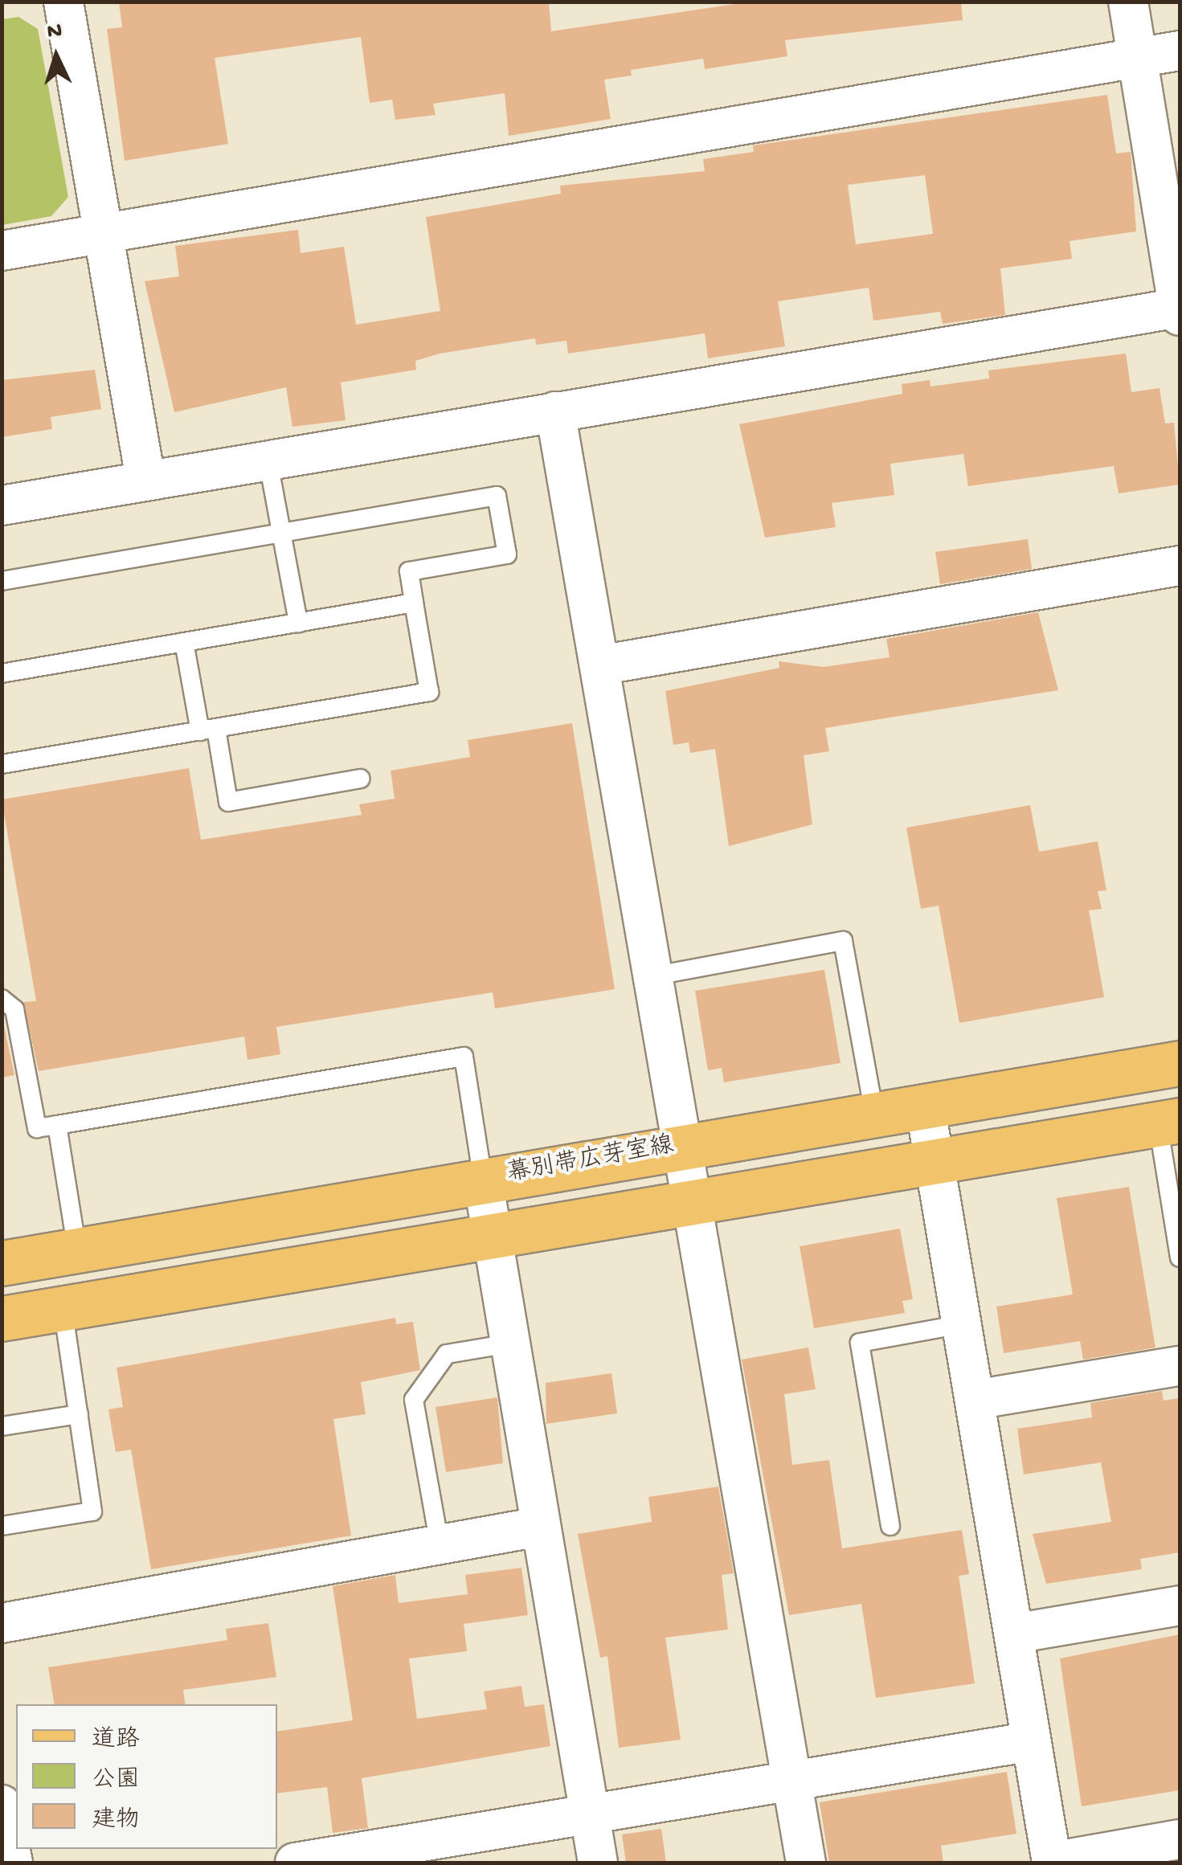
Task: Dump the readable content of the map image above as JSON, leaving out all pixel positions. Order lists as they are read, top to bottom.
{
  "streets": {
    "main road": ["幕別帯広芽室線"]
  },
  "legend": ["道路", "公園", "建物"],
  "north": "top"
}
